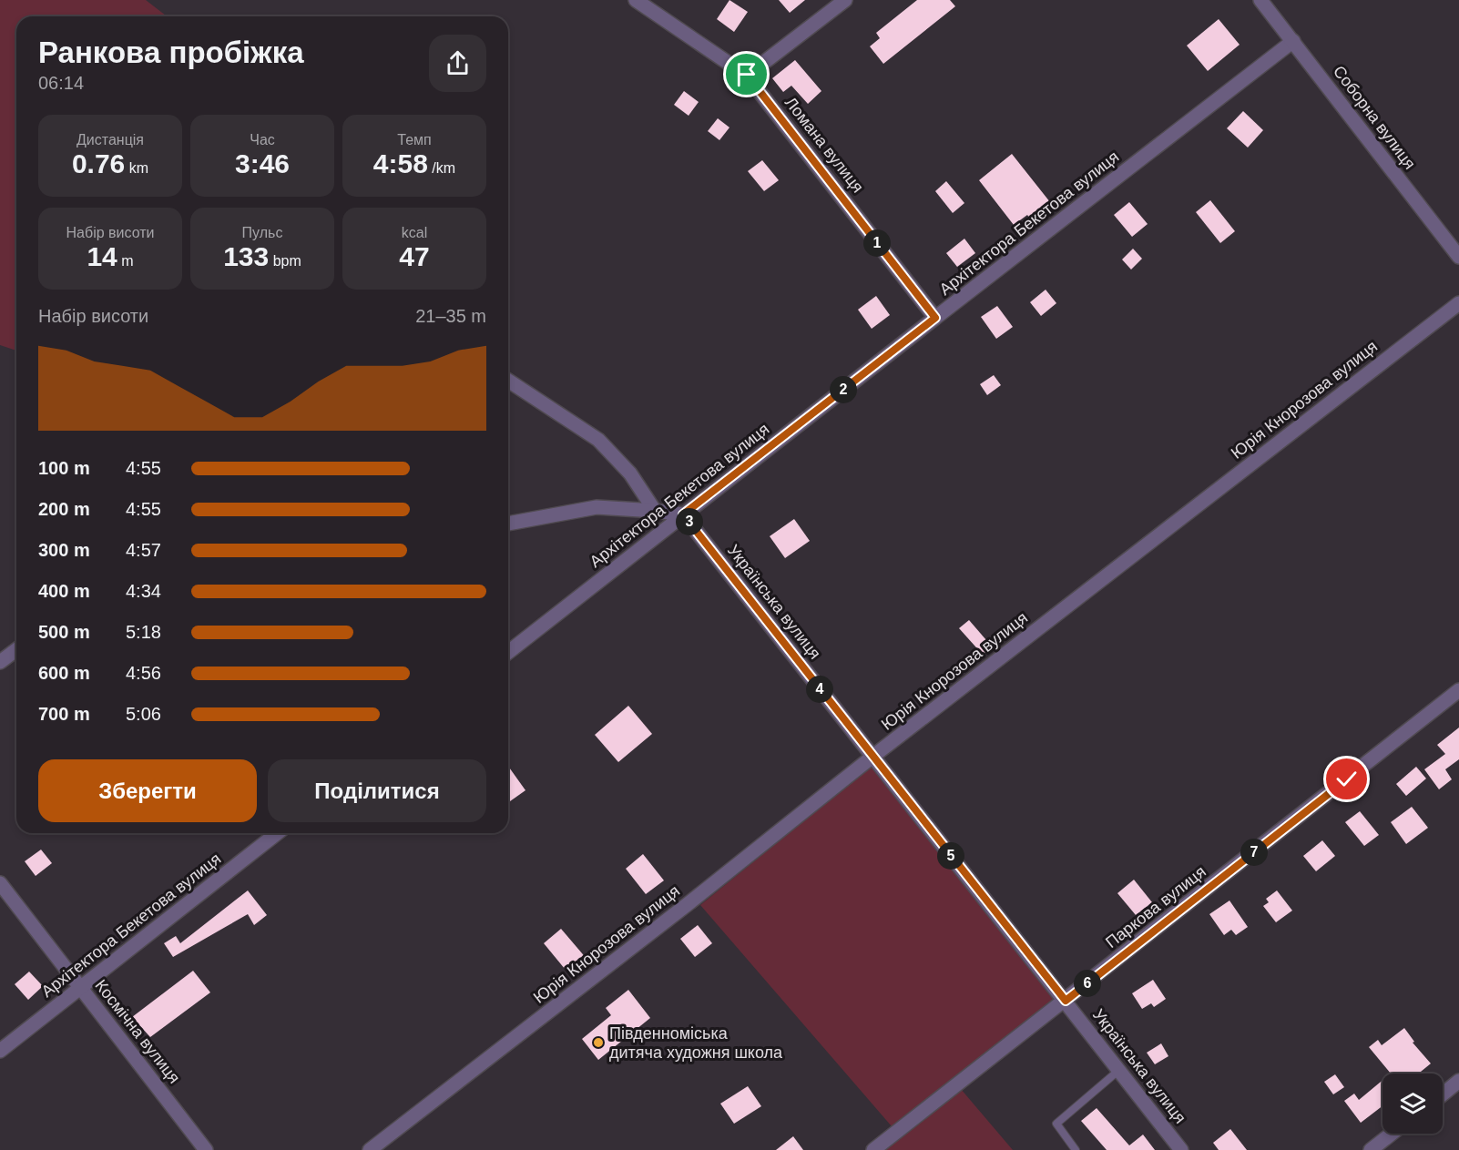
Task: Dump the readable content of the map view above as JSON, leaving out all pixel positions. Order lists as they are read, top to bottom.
{
  "streets": {
    "street": [
      "Соборна вулиця",
      "Ломана вулиця",
      "Архітектора Бекетова вулиця",
      "Юрія Кнорозова вулиця",
      "Українська вулиця",
      "Паркова вулиця",
      "Космічна вулиця"
    ]
  },
  "crossings": [
    ["Соборна вулиця", "Архітектора Бекетова вулиця"],
    ["Ломана вулиця", "Архітектора Бекетова вулиця"],
    ["Архітектора Бекетова вулиця", "Українська вулиця"],
    ["Архітектора Бекетова вулиця", "Космічна вулиця"],
    ["Юрія Кнорозова вулиця", "Українська вулиця"],
    ["Українська вулиця", "Паркова вулиця"]
  ],
  "places": ["Південноміська дитяча художня школа"],
  "page": {
    "heading": ["Ранкова пробіжка", "06:14"],
    "stats": [
      ["Дистанція", "0.76 km"],
      ["Час", "3:46"],
      ["Темп", "4:58 /km"],
      ["Набір висоти", "14 m"],
      ["Пульс", "133 bpm"],
      ["kcal", "47"]
    ],
    "pins": [
      "1",
      "2",
      "3",
      "4",
      "7",
      "5",
      "6"
    ],
    "chart": ["Набір висоти", "21–35 m"],
    "list": [
      {
        "name": "100 m",
        "note": "4:55"
      },
      {
        "name": "200 m",
        "note": "4:55"
      },
      {
        "name": "300 m",
        "note": "4:57"
      },
      {
        "name": "400 m",
        "note": "4:34"
      },
      {
        "name": "500 m",
        "note": "5:18"
      },
      {
        "name": "600 m",
        "note": "4:56"
      },
      {
        "name": "700 m",
        "note": "5:06"
      }
    ],
    "buttons": ["Зберегти", "Поділитися"]
  }
}
